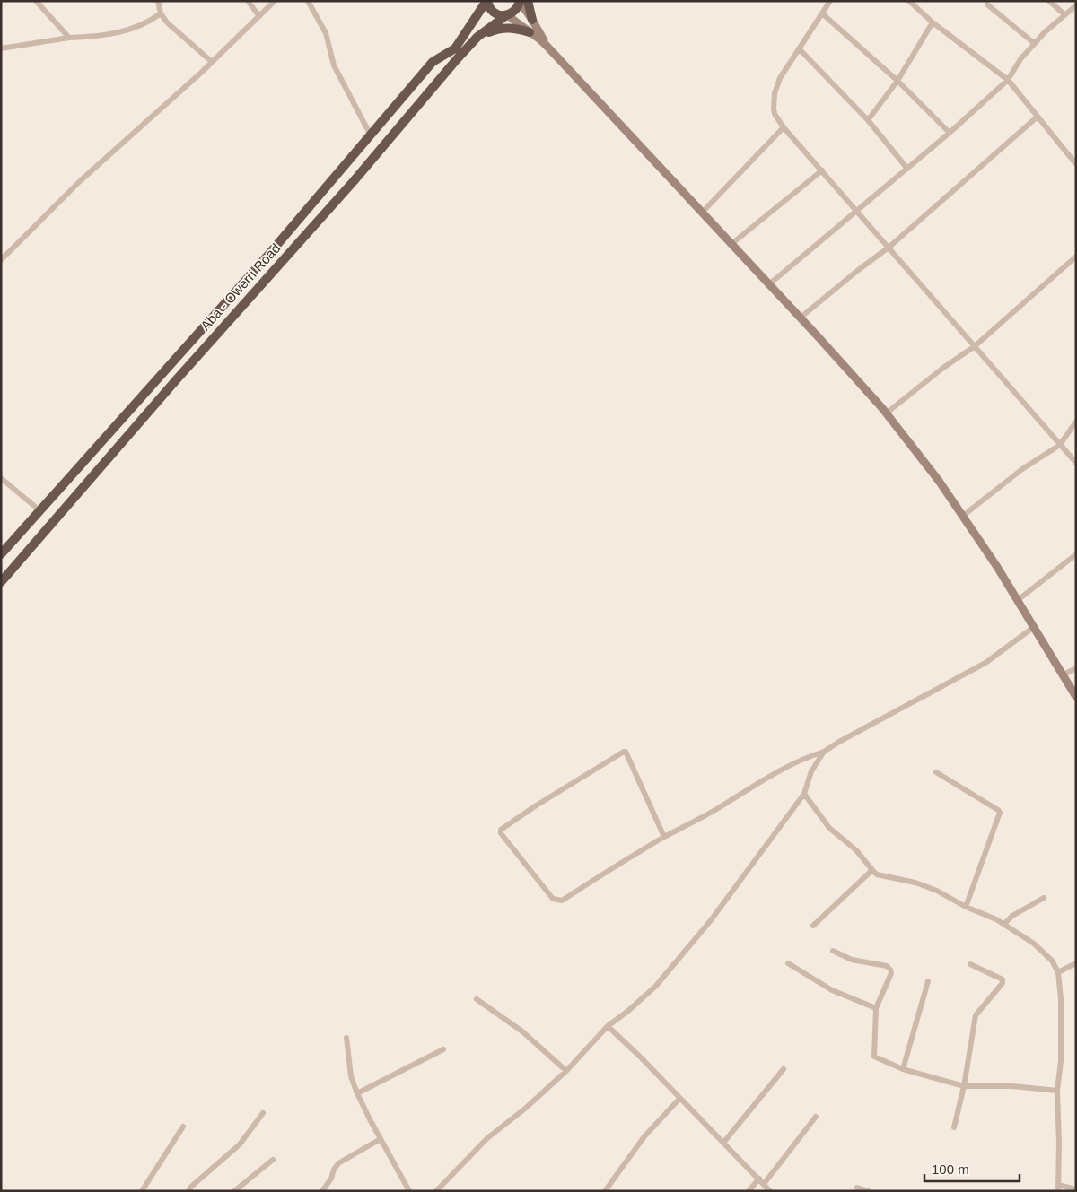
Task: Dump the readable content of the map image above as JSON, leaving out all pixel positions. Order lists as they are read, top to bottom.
{
  "streets": {
    "highway": ["Aba - Owerri Road"]
  },
  "scale_bar": "100 m"
}
